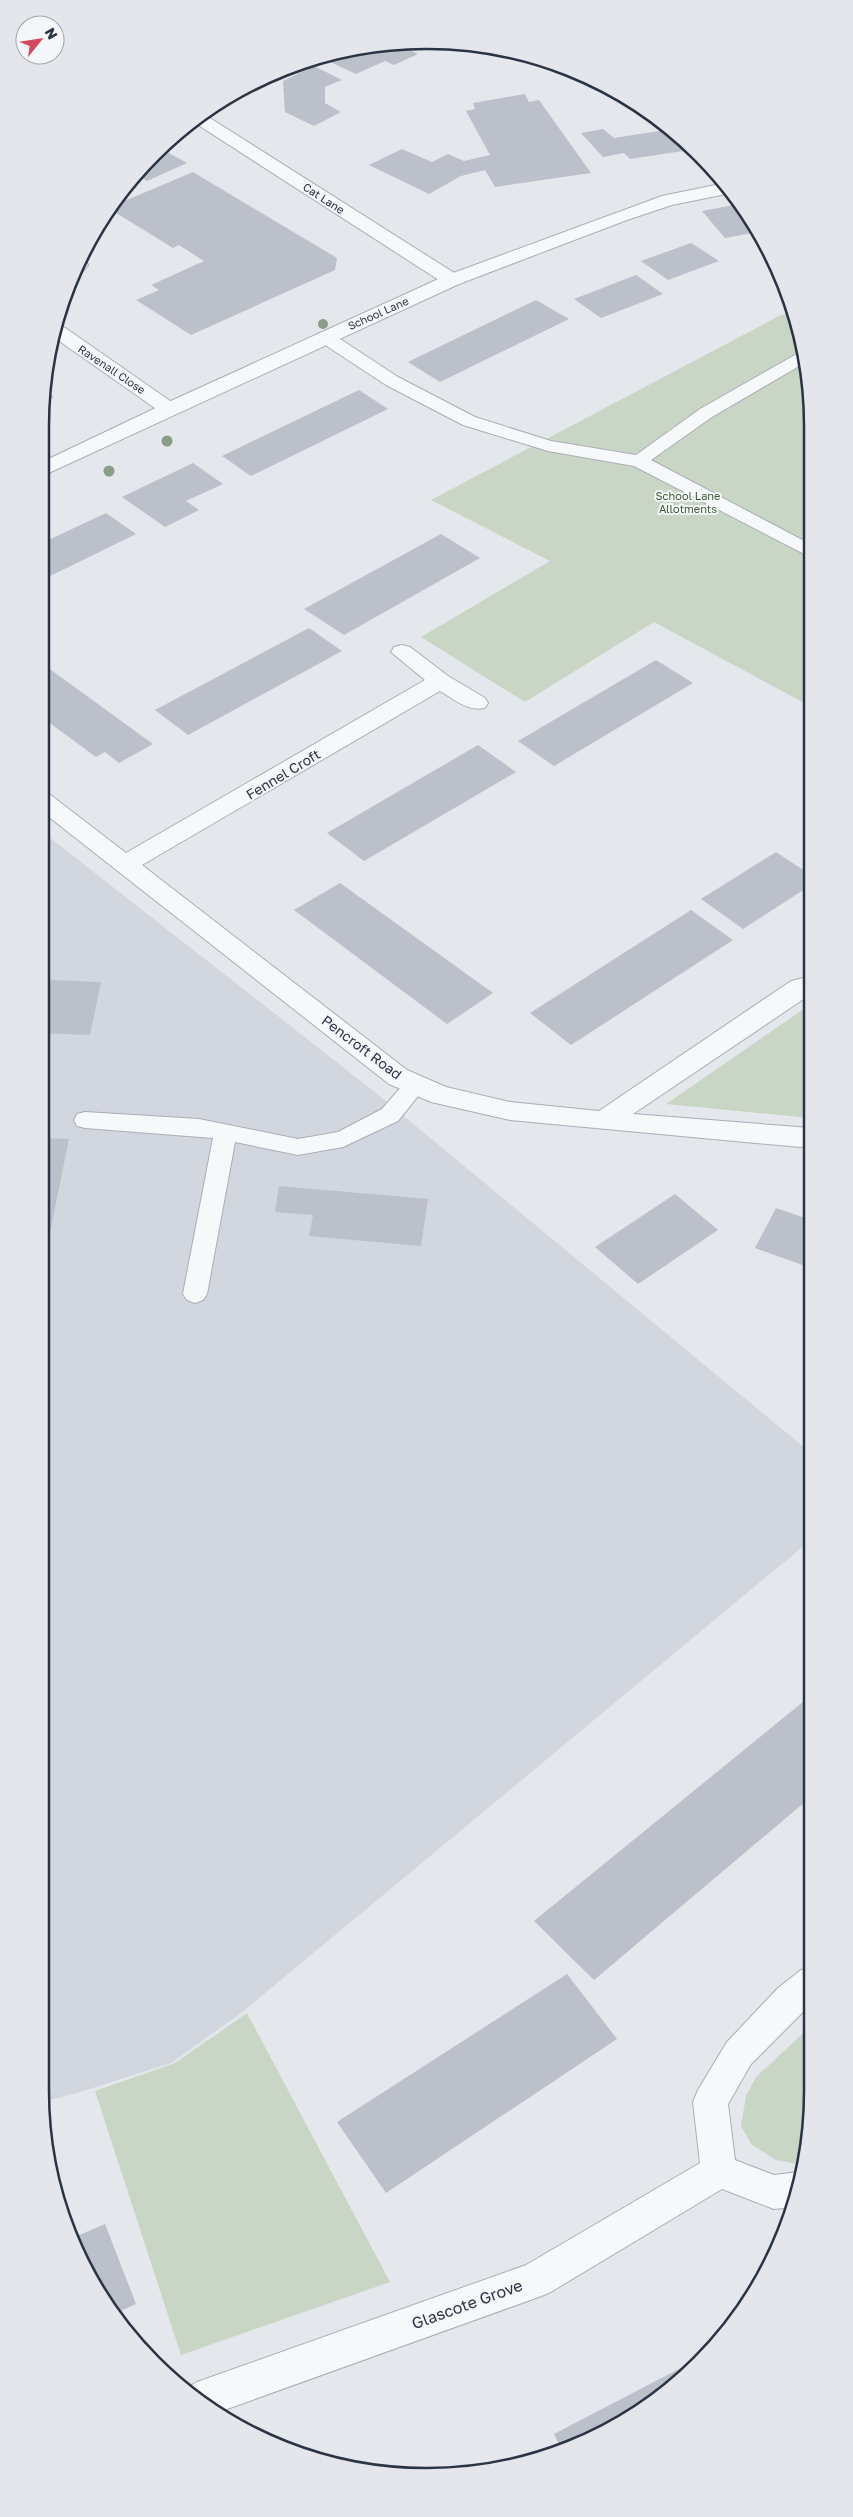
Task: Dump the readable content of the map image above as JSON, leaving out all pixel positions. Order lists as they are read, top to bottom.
{
  "streets": {
    "street": [
      "Cat Lane",
      "School Lane",
      "Ravenall Close",
      "Fennel Croft",
      "Pencroft Road",
      "Glascote Grove"
    ]
  },
  "crossings": [
    ["Cat Lane", "School Lane"],
    ["School Lane", "Ravenall Close"],
    ["Fennel Croft", "Pencroft Road"]
  ],
  "parks": ["School Lane Allotments"],
  "north": "top right"
}
